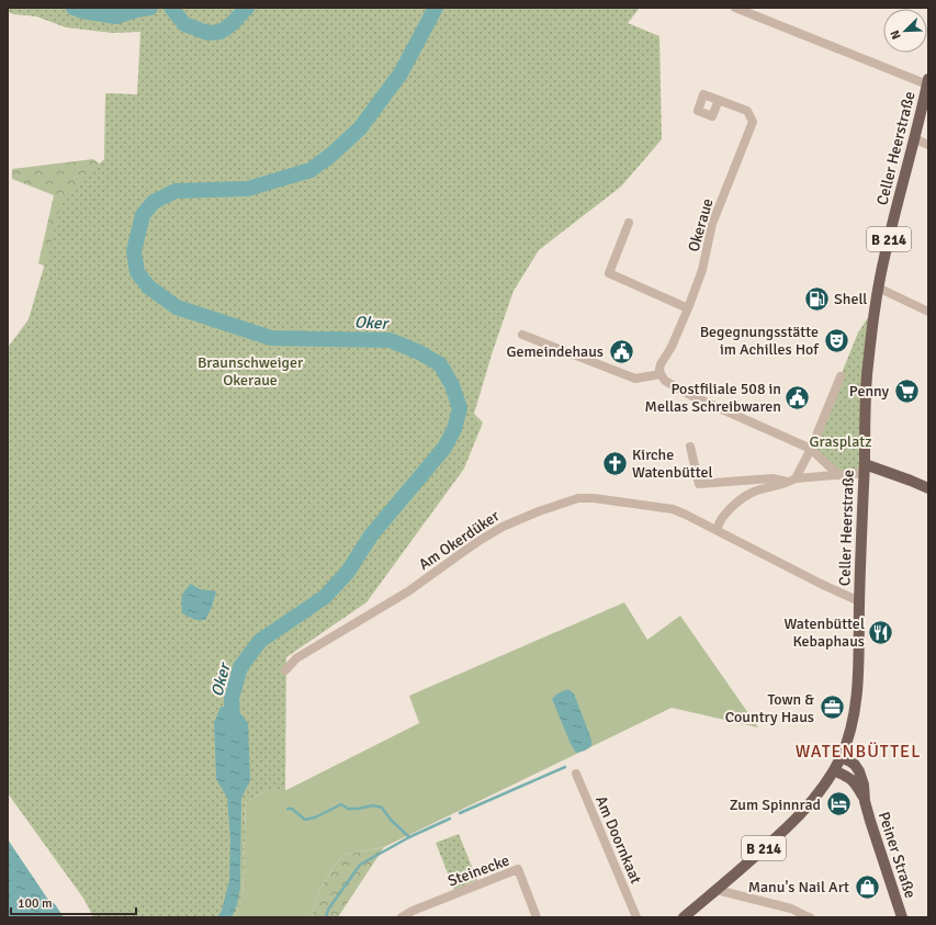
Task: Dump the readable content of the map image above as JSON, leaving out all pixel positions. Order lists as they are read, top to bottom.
{
  "streets": {
    "main road": ["Celler Heerstraße", "B 214", "Peiner Straße"],
    "street": [
      "Okeraue",
      "Am Okerdüker",
      "Am Doornkaat",
      "Steinecke"
    ]
  },
  "crossings": [
    ["Celler Heerstraße", "Am Okerdüker"],
    ["Celler Heerstraße", "Peiner Straße"]
  ],
  "districts": ["WATENBÜTTEL"],
  "water": ["Oker"],
  "parks": ["Braunschweiger Okeraue", "Grasplatz"],
  "places": {
    "fuel station": ["Shell"],
    "theatre": ["Begegnungsstätte im Achilles Hof"],
    "public building": ["Gemeindehaus", "Postfiliale 508 in Mellas Schreibwaren"],
    "supermarket": ["Penny"],
    "church": ["Kirche Watenbüttel"],
    "restaurant": ["Watenbüttel Kebaphaus"],
    "office": ["Town & Country Haus"],
    "hotel": ["Zum Spinnrad"],
    "shop": ["Manu's Nail Art"]
  },
  "scale_bar": "100 m",
  "north": "bottom left"
}
